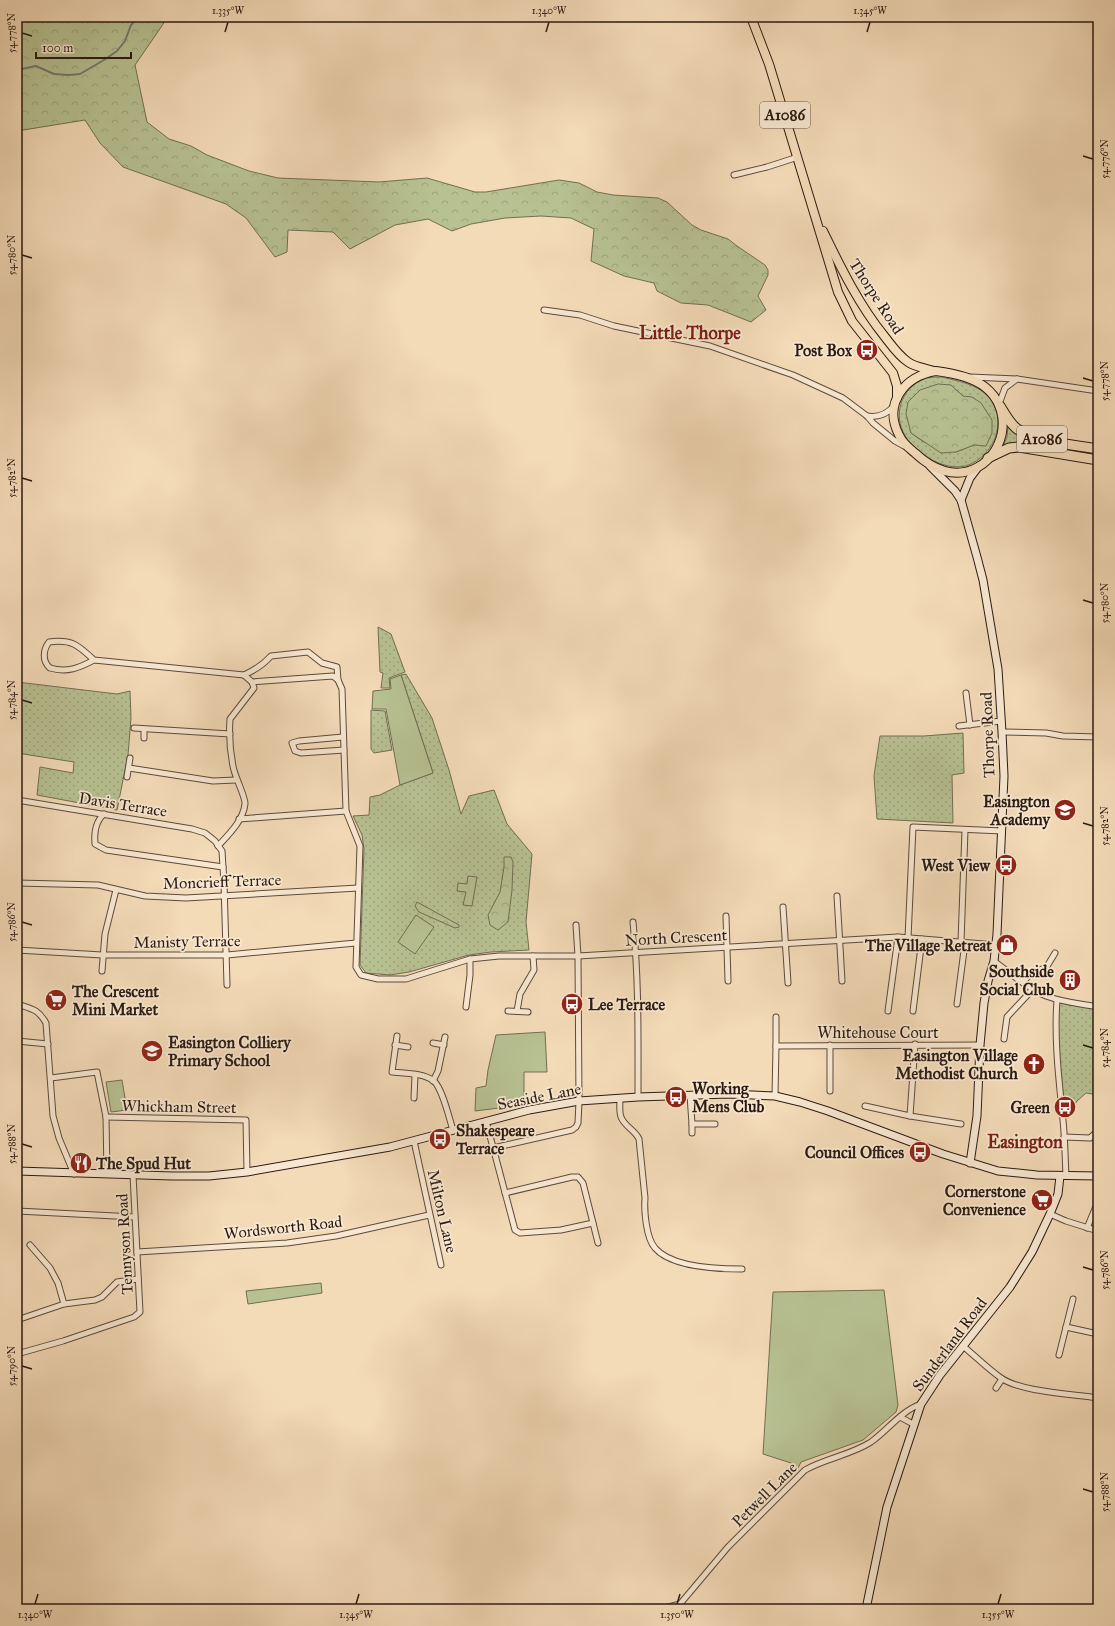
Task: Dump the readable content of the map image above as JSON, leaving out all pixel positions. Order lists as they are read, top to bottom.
{
  "streets": {
    "highway": ["A1086"],
    "main road": ["Thorpe Road", "Seaside Lane", "Sunderland Road"],
    "street": [
      "Davis Terrace",
      "Moncrieff Terrace",
      "North Crescent",
      "Manisty Terrace",
      "Whitehouse Court",
      "Whickham Street",
      "Milton Lane",
      "Wordsworth Road",
      "Tennyson Road",
      "Petwell Lane"
    ]
  },
  "crossings": [
    ["A1086", "Thorpe Road"],
    ["Thorpe Road", "North Crescent"],
    ["Thorpe Road", "Whitehouse Court"],
    ["Thorpe Road", "Seaside Lane"],
    ["North Crescent", "Manisty Terrace"],
    ["Seaside Lane", "Whickham Street"],
    ["Seaside Lane", "Milton Lane"],
    ["Seaside Lane", "Tennyson Road"],
    ["Seaside Lane", "Sunderland Road"],
    ["Milton Lane", "Wordsworth Road"],
    ["Wordsworth Road", "Tennyson Road"],
    ["Sunderland Road", "Petwell Lane"]
  ],
  "districts": ["Little Thorpe", "Easington"],
  "places": {
    "bus stop": [
      "Post Box",
      "West View",
      "Lee Terrace",
      "Working Mens Club",
      "Green",
      "Shakespeare Terrace",
      "Council Offices"
    ],
    "school or university": ["Easington Academy", "Easington Colliery Primary School"],
    "shop": ["The Village Retreat"],
    "building": ["Southside Social Club"],
    "supermarket": ["The Crescent Mini Market", "Cornerstone Convenience"],
    "church": ["Easington Village Methodist Church"],
    "restaurant": ["The Spud Hut"]
  },
  "scale_bar": "100 m",
  "coordinates": [
    "1.335°W",
    "1.340°W",
    "1.345°W",
    "54.778°N",
    "54.776°N",
    "54.780°N",
    "54.782°N",
    "54.784°N",
    "54.786°N",
    "54.788°N",
    "54.790°N",
    "1.350°W",
    "1.355°W"
  ]
}
